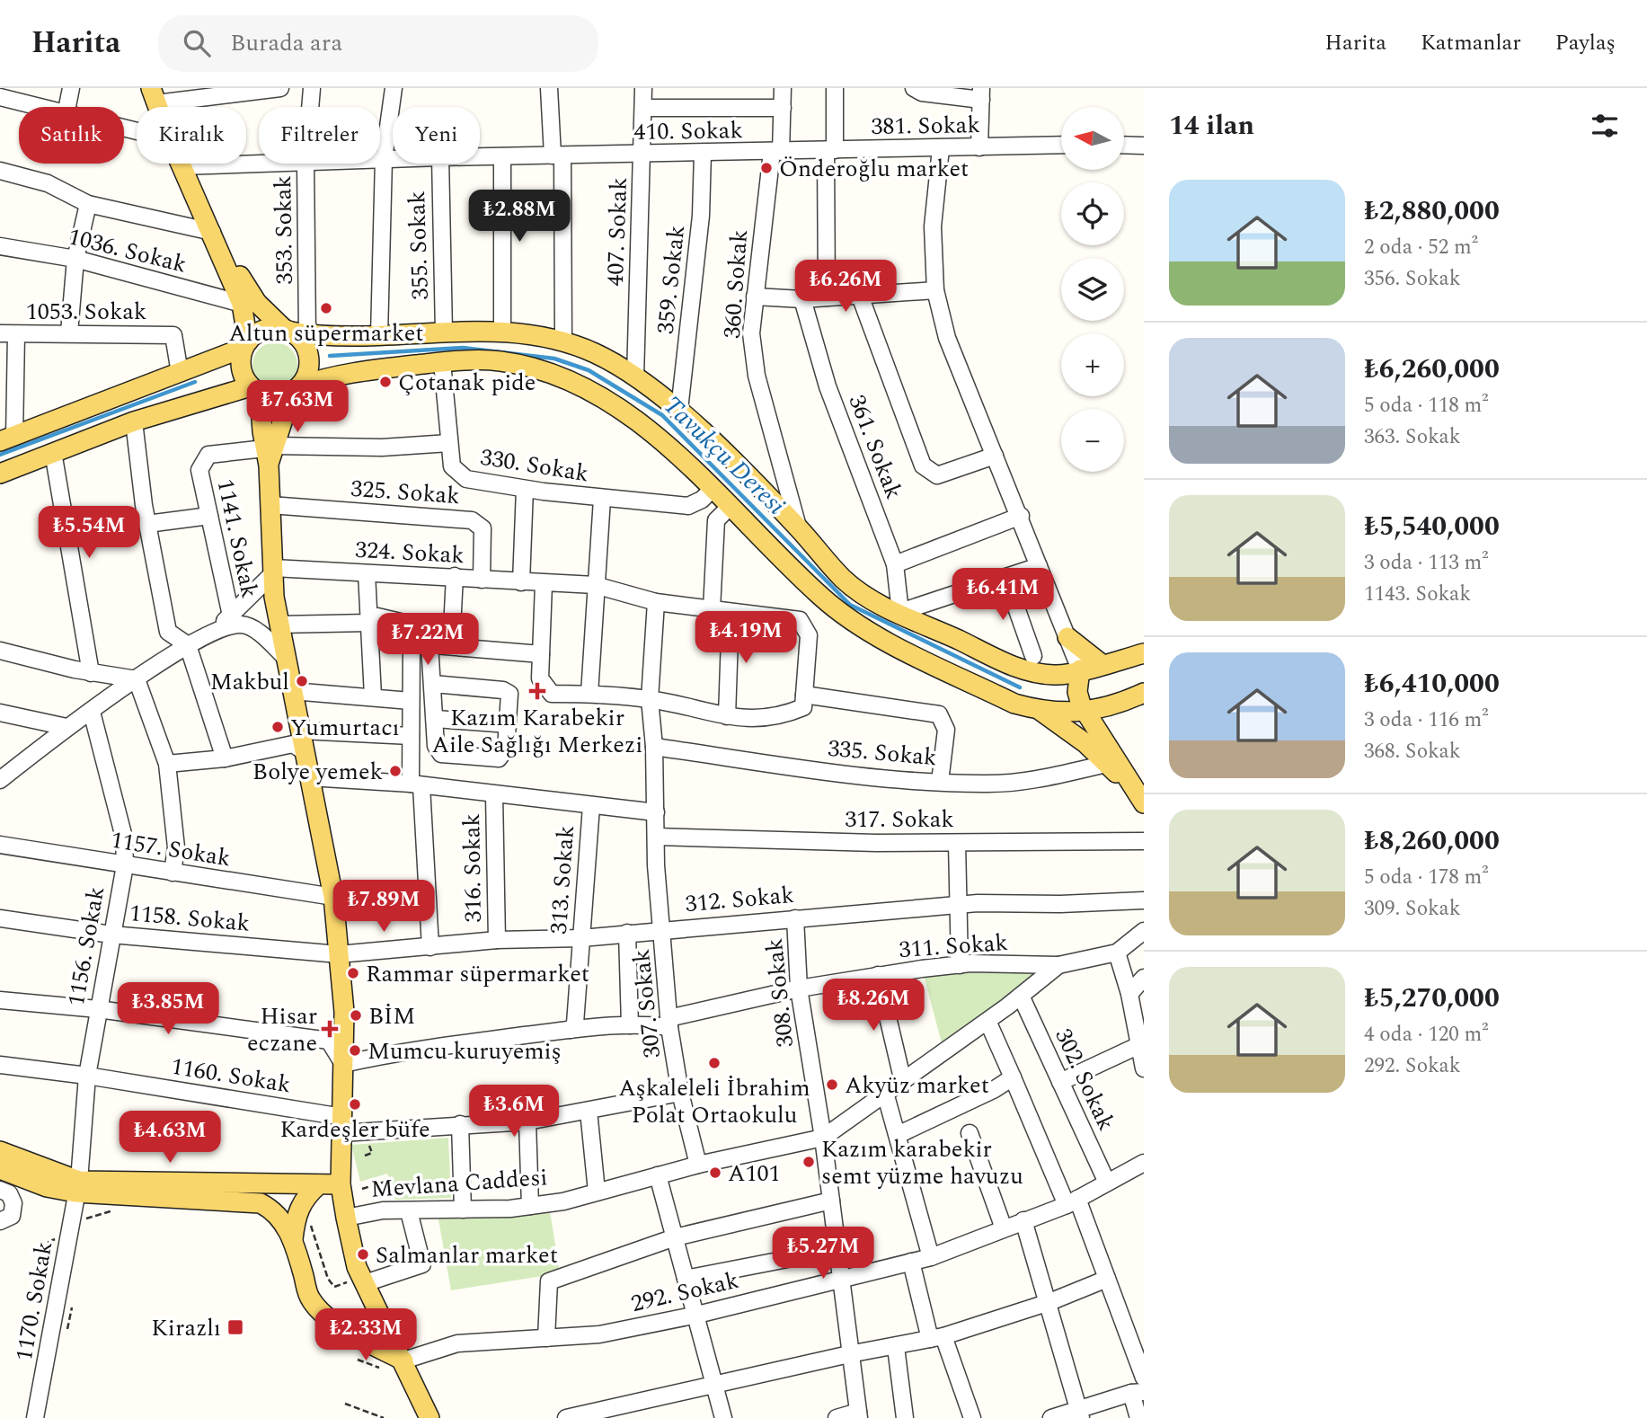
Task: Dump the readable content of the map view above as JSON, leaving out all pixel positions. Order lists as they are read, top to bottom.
{
  "streets": {
    "main road": ["Mevlana Caddesi"],
    "street": [
      "381. Sokak",
      "410. Sokak",
      "353. Sokak",
      "407. Sokak",
      "355. Sokak",
      "1036. Sokak",
      "359. Sokak",
      "360. Sokak",
      "1053. Sokak",
      "361. Sokak",
      "330. Sokak",
      "325. Sokak",
      "1141. Sokak",
      "324. Sokak",
      "335. Sokak",
      "317. Sokak",
      "1157. Sokak",
      "316. Sokak",
      "313. Sokak",
      "312. Sokak",
      "1158. Sokak",
      "311. Sokak",
      "1156. Sokak",
      "308. Sokak",
      "307. Sokak",
      "1160. Sokak",
      "302. Sokak",
      "292. Sokak",
      "1170. Sokak"
    ]
  },
  "crossings": [
    ["381. Sokak", "410. Sokak"],
    ["381. Sokak", "360. Sokak"],
    ["410. Sokak", "353. Sokak"],
    ["410. Sokak", "407. Sokak"],
    ["410. Sokak", "359. Sokak"],
    ["410. Sokak", "360. Sokak"],
    ["325. Sokak", "324. Sokak"],
    ["324. Sokak", "307. Sokak"],
    ["335. Sokak", "307. Sokak"],
    ["317. Sokak", "307. Sokak"],
    ["1157. Sokak", "1156. Sokak"],
    ["316. Sokak", "312. Sokak"],
    ["313. Sokak", "312. Sokak"],
    ["313. Sokak", "311. Sokak"],
    ["312. Sokak", "1158. Sokak"],
    ["312. Sokak", "308. Sokak"],
    ["312. Sokak", "307. Sokak"],
    ["1158. Sokak", "1156. Sokak"],
    ["311. Sokak", "308. Sokak"],
    ["311. Sokak", "307. Sokak"],
    ["311. Sokak", "Mevlana Caddesi"],
    ["1156. Sokak", "1160. Sokak"],
    ["1156. Sokak", "Mevlana Caddesi"],
    ["1156. Sokak", "1170. Sokak"],
    ["308. Sokak", "Mevlana Caddesi"],
    ["308. Sokak", "292. Sokak"],
    ["307. Sokak", "1160. Sokak"],
    ["307. Sokak", "Mevlana Caddesi"],
    ["302. Sokak", "Mevlana Caddesi"],
    ["302. Sokak", "292. Sokak"],
    ["Mevlana Caddesi", "292. Sokak"],
    ["Mevlana Caddesi", "1170. Sokak"]
  ],
  "water": ["Tavukçu Deresi"],
  "places": {
    "other": [
      "Önderoğlu market",
      "Altun süpermarket",
      "Çotanak pide",
      "Makbul",
      "Yumurtacı",
      "Bolye yemek",
      "Rammar süpermarket",
      "BİM",
      "Mumcu kuruyemiş",
      "Aşkaleleli İbrahim Polat Ortaokulu",
      "Akyüz market",
      "Kardeşler büfe",
      "Kazım karabekir semt yüzme havuzu",
      "A101",
      "Salmanlar market"
    ],
    "health": ["Kazım Karabekir Aile Sağlığı Merkezi", "Hisar eczane"],
    "transit": ["Kirazlı"]
  },
  "north": "left",
  "page": {
    "header": "Harita",
    "search": "Burada ara",
    "nav": ["Harita", "Katmanlar", "Paylaş"],
    "heading": "14 ilan",
    "map_buttons": ["+", "−"],
    "chip": [
      "Satılık",
      "Kiralık",
      "Filtreler",
      "Yeni"
    ],
    "list": [
      {
        "name": "₺2,880,000",
        "note": "2 oda · 52 m² · 356. Sokak"
      },
      {
        "name": "₺6,260,000",
        "note": "5 oda · 118 m² · 363. Sokak"
      },
      {
        "name": "₺5,540,000",
        "note": "3 oda · 113 m² · 1143. Sokak"
      },
      {
        "name": "₺6,410,000",
        "note": "3 oda · 116 m² · 368. Sokak"
      },
      {
        "name": "₺8,260,000",
        "note": "5 oda · 178 m² · 309. Sokak"
      },
      {
        "name": "₺5,270,000",
        "note": "4 oda · 120 m² · 292. Sokak"
      }
    ],
    "price": [
      "₺2.88M",
      "₺6.26M",
      "₺7.63M",
      "₺5.54M",
      "₺6.41M",
      "₺4.19M",
      "₺7.22M",
      "₺7.89M",
      "₺8.26M",
      "₺3.85M",
      "₺3.6M",
      "₺4.63M",
      "₺5.27M",
      "₺2.33M"
    ]
  }
}
